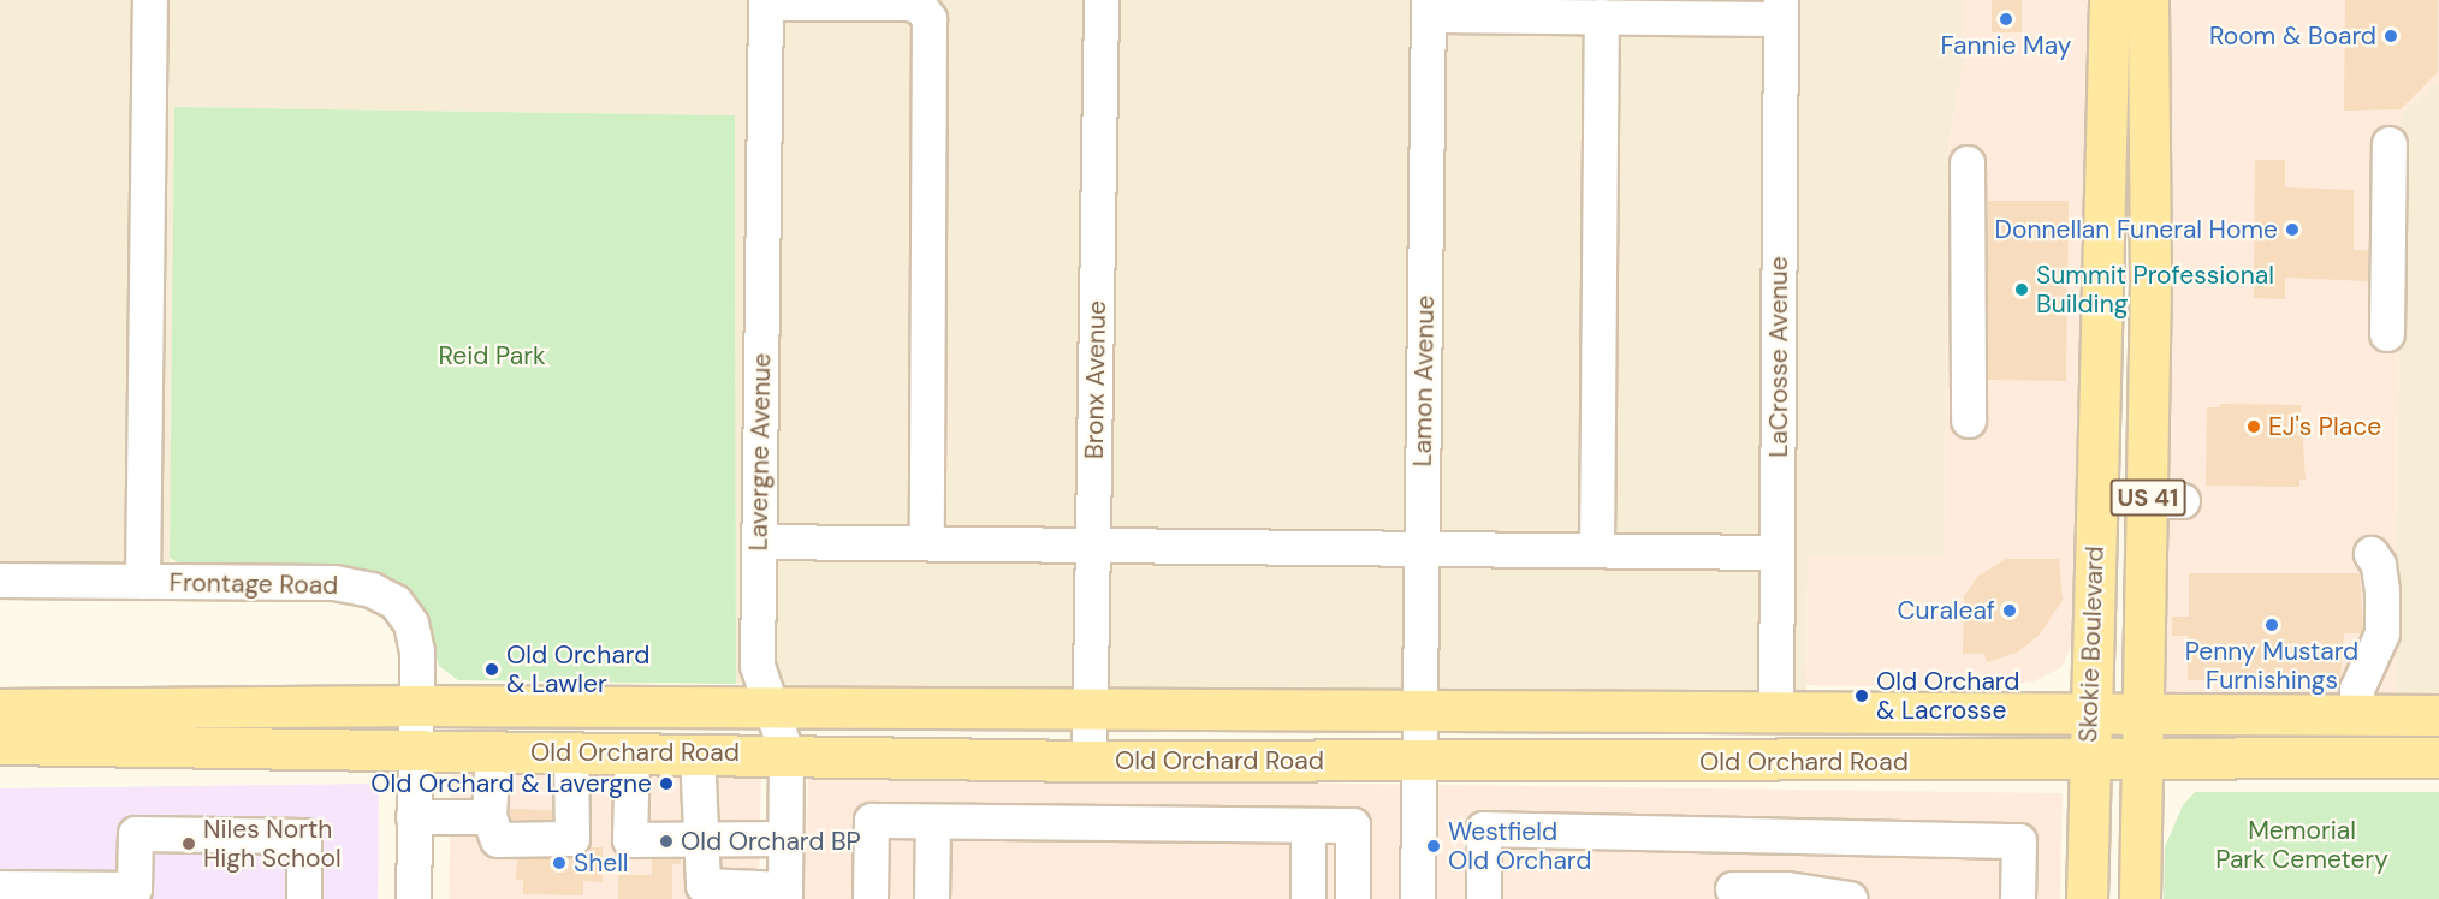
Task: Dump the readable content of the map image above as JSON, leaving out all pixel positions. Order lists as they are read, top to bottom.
{
  "streets": {
    "main road": ["US 41", "Skokie Boulevard", "Old Orchard Road"],
    "street": [
      "LaCrosse Avenue",
      "Bronx Avenue",
      "Lamon Avenue",
      "Lavergne Avenue",
      "Frontage Road"
    ]
  },
  "crossings": [
    ["LaCrosse Avenue", "Old Orchard Road"],
    ["Bronx Avenue", "Old Orchard Road"],
    ["Lamon Avenue", "Old Orchard Road"],
    ["Lavergne Avenue", "Old Orchard Road"],
    ["Frontage Road", "Old Orchard Road"],
    ["Skokie Boulevard", "Old Orchard Road"]
  ],
  "parks": ["Reid Park", "Memorial Park Cemetery"],
  "places": [
    "Fannie May",
    "Room & Board",
    "Donnellan Funeral Home",
    "Summit Professional Building",
    "EJ's Place",
    "Curaleaf",
    "Penny Mustard Furnishings",
    "Old Orchard & Lawler",
    "Old Orchard & Lacrosse",
    "Old Orchard & Lavergne",
    "Old Orchard BP",
    "Niles North High School",
    "Westfield Old Orchard",
    "Shell"
  ]
}
